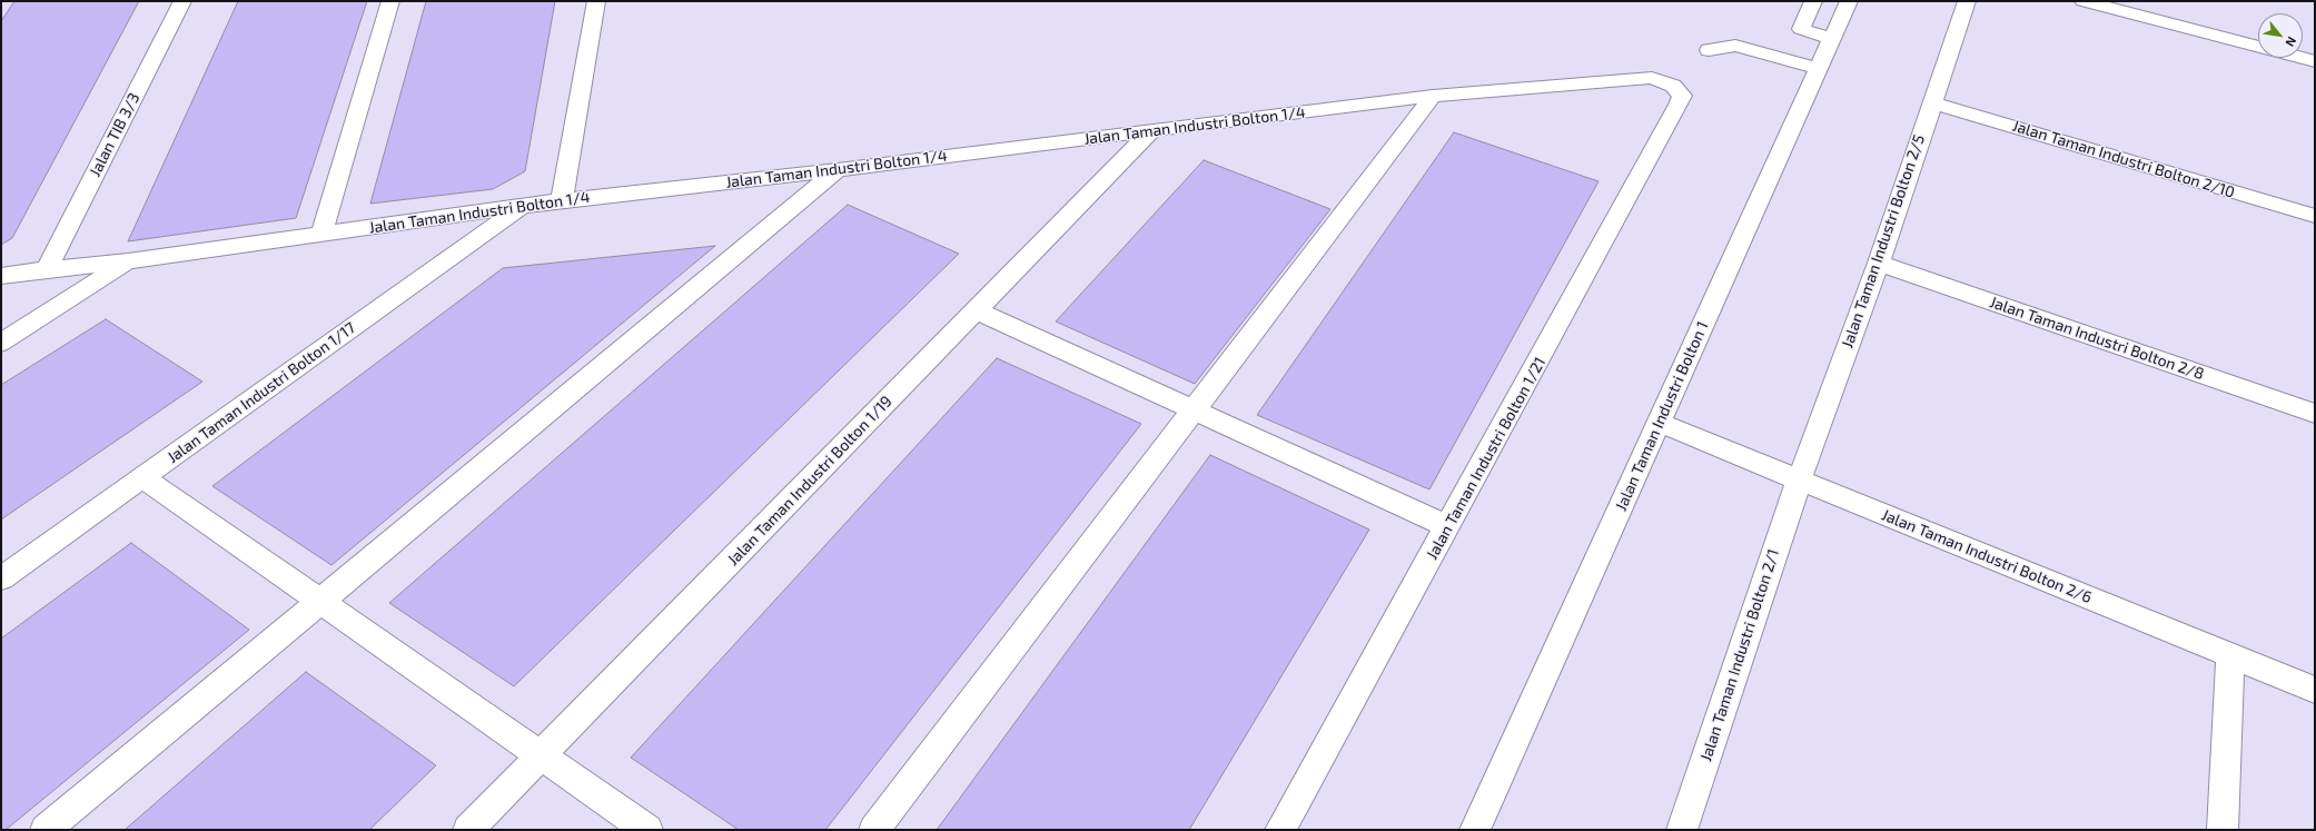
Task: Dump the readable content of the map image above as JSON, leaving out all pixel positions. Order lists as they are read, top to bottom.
{
  "streets": {
    "street": [
      "Jalan Taman Industri Bolton 1/4",
      "Jalan TIB 3/3",
      "Jalan Taman Industri Bolton 2/10",
      "Jalan Taman Industri Bolton 2/5",
      "Jalan Taman Industri Bolton 2/8",
      "Jalan Taman Industri Bolton 1/17",
      "Jalan Taman Industri Bolton 1",
      "Jalan Taman Industri Bolton 1/21",
      "Jalan Taman Industri Bolton 1/19",
      "Jalan Taman Industri Bolton 2/6",
      "Jalan Taman Industri Bolton 2/1"
    ]
  },
  "crossings": [
    ["Jalan Taman Industri Bolton 1/4", "Jalan TIB 3/3"],
    ["Jalan Taman Industri Bolton 1/4", "Jalan Taman Industri Bolton 1/17"],
    ["Jalan Taman Industri Bolton 1/4", "Jalan Taman Industri Bolton 1/21"],
    ["Jalan Taman Industri Bolton 1/4", "Jalan Taman Industri Bolton 1/19"],
    ["Jalan Taman Industri Bolton 2/10", "Jalan Taman Industri Bolton 2/5"],
    ["Jalan Taman Industri Bolton 2/5", "Jalan Taman Industri Bolton 2/8"],
    ["Jalan Taman Industri Bolton 2/5", "Jalan Taman Industri Bolton 2/6"],
    ["Jalan Taman Industri Bolton 2/5", "Jalan Taman Industri Bolton 2/1"],
    ["Jalan Taman Industri Bolton 1", "Jalan Taman Industri Bolton 2/6"],
    ["Jalan Taman Industri Bolton 2/6", "Jalan Taman Industri Bolton 2/1"]
  ],
  "north": "bottom right"
}
